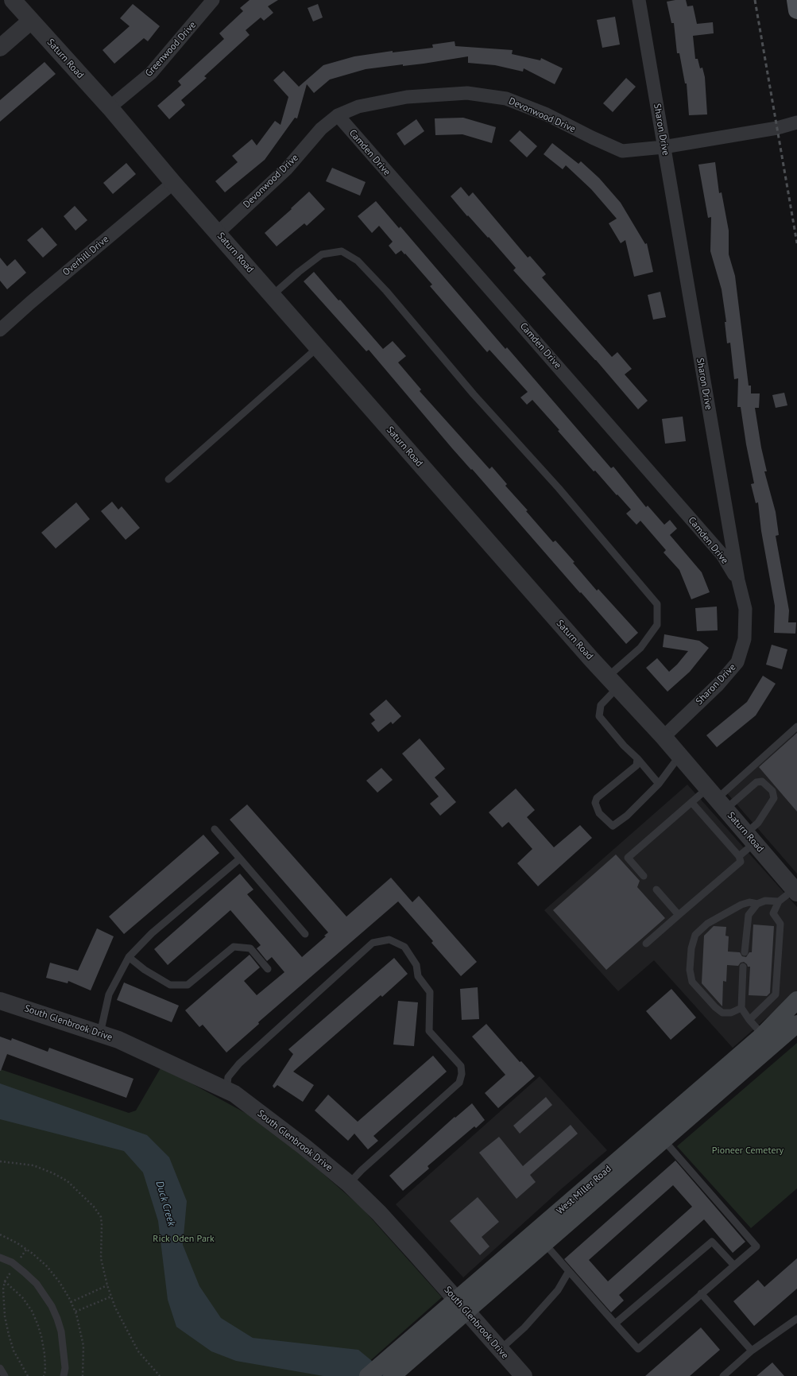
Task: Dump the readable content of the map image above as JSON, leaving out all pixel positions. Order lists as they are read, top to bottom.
{
  "streets": {
    "main road": ["West Miller Road"],
    "street": [
      "Greenwood Drive",
      "Saturn Road",
      "Devonwood Drive",
      "Sharon Drive",
      "Camden Drive",
      "Overhill Drive",
      "South Glenbrook Drive"
    ]
  },
  "crossings": [
    ["Greenwood Drive", "Saturn Road"],
    ["Saturn Road", "Devonwood Drive"],
    ["Saturn Road", "Sharon Drive"],
    ["Saturn Road", "Overhill Drive"],
    ["Devonwood Drive", "Sharon Drive"],
    ["Devonwood Drive", "Camden Drive"],
    ["Sharon Drive", "Camden Drive"],
    ["South Glenbrook Drive", "West Miller Road"]
  ],
  "water": ["Duck Creek"],
  "parks": ["Pioneer Cemetery", "Rick Oden Park"]
}
